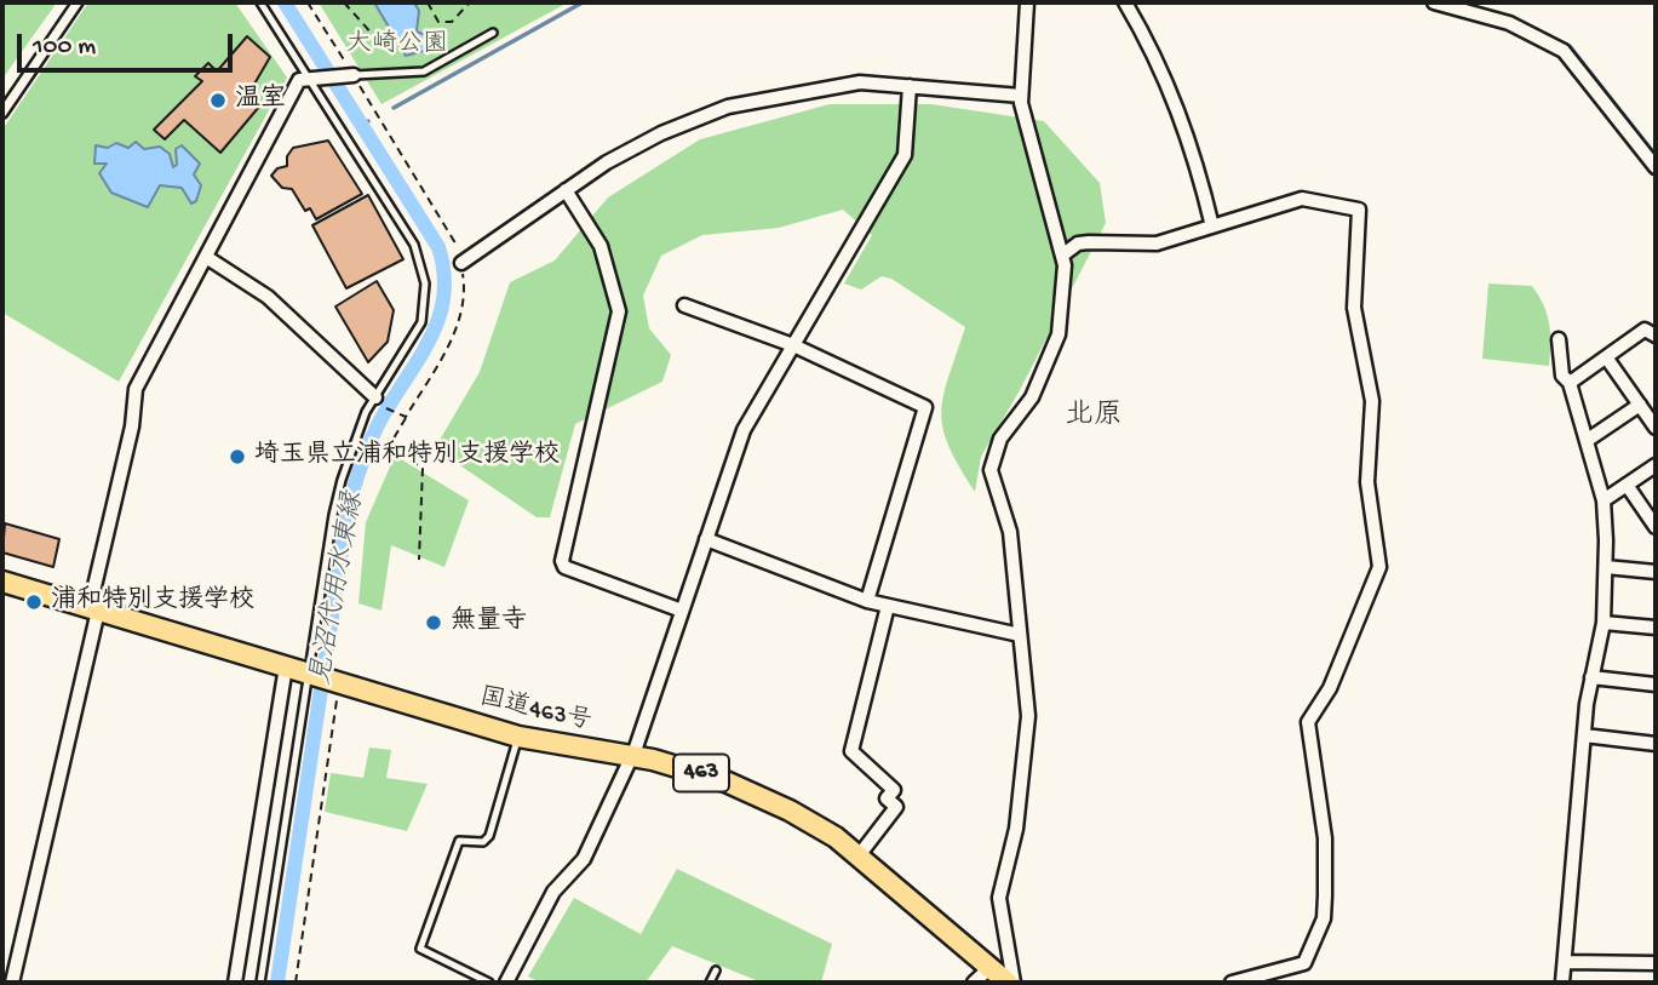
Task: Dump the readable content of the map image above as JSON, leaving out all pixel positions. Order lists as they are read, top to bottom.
{
  "streets": {
    "highway": ["国道463号", "463"]
  },
  "districts": ["北原"],
  "water": ["見沼代用水東縁"],
  "parks": ["大崎公園"],
  "places": [
    "温室",
    "埼玉県立浦和特別支援学校",
    "浦和特別支援学校",
    "無量寺"
  ],
  "scale_bar": "100 m"
}
